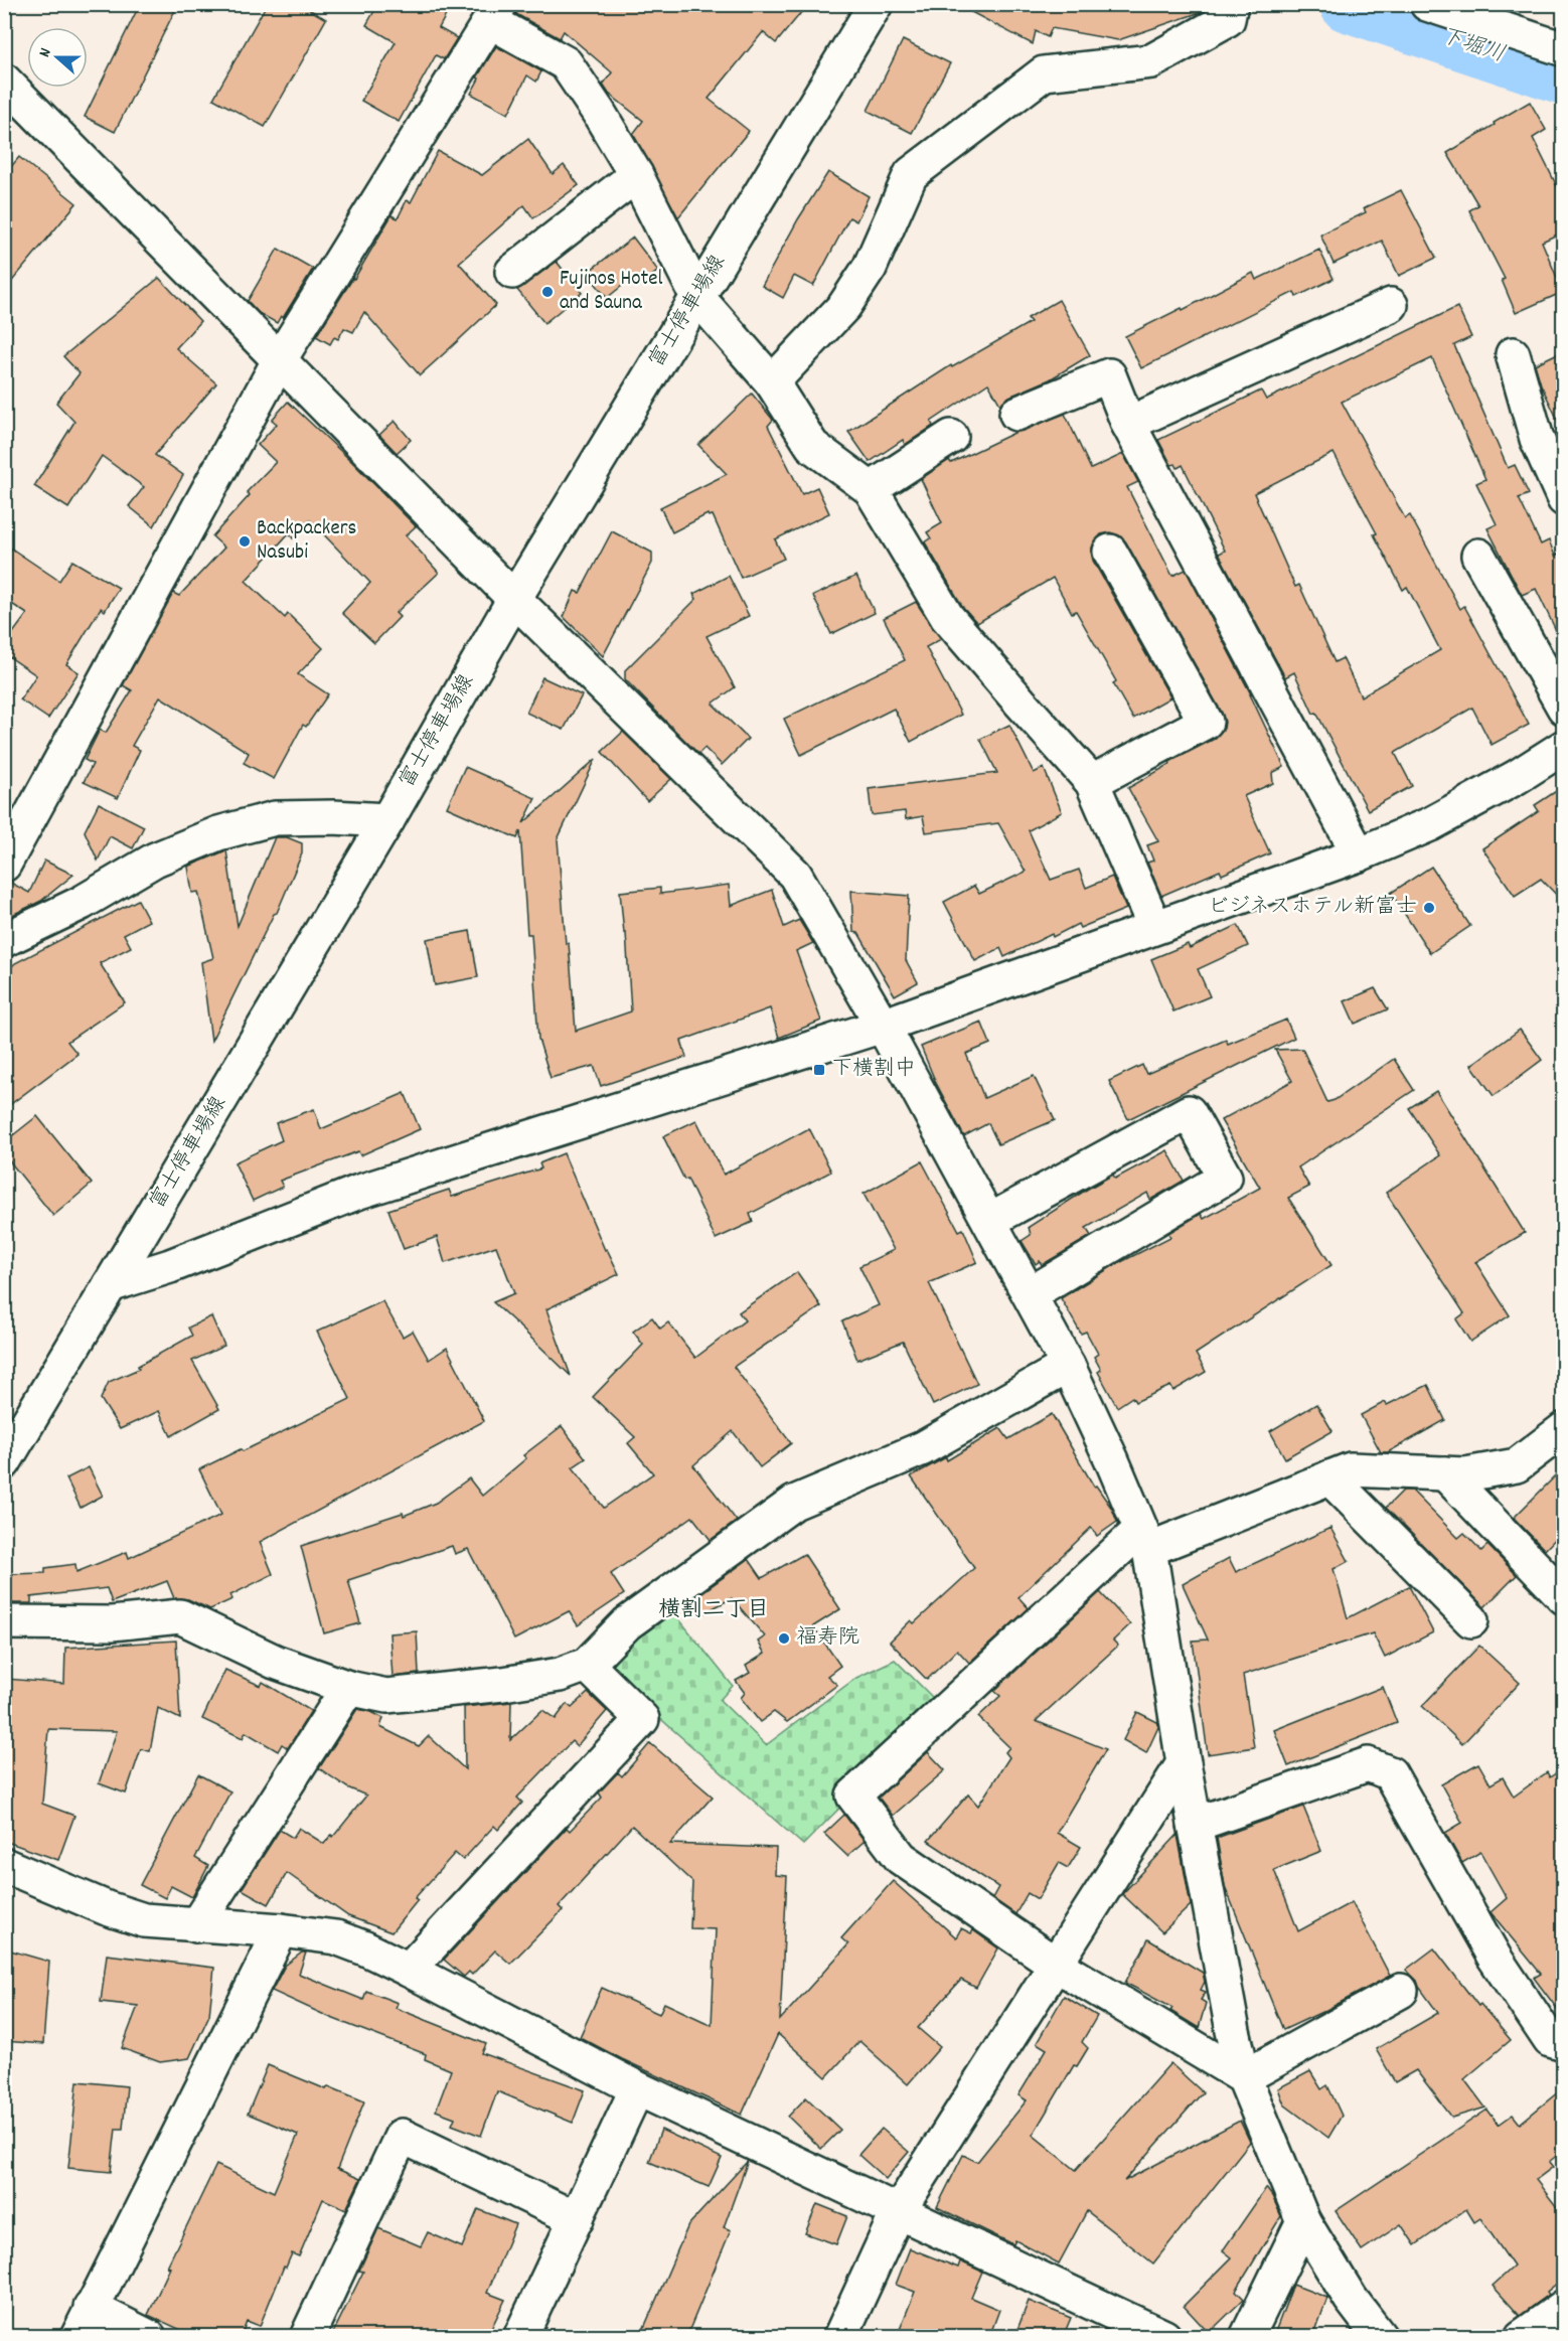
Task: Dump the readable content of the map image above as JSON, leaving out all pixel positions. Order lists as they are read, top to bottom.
{
  "streets": {
    "street": ["富士停車場線"]
  },
  "districts": ["横割二丁目"],
  "water": ["下堀川"],
  "places": {
    "other": [
      "Fujinos Hotel and Sauna",
      "Backpackers Nasubi",
      "ビジネスホテル新富士",
      "福寿院"
    ],
    "transit": ["下横割中"]
  },
  "north": "left"
}
